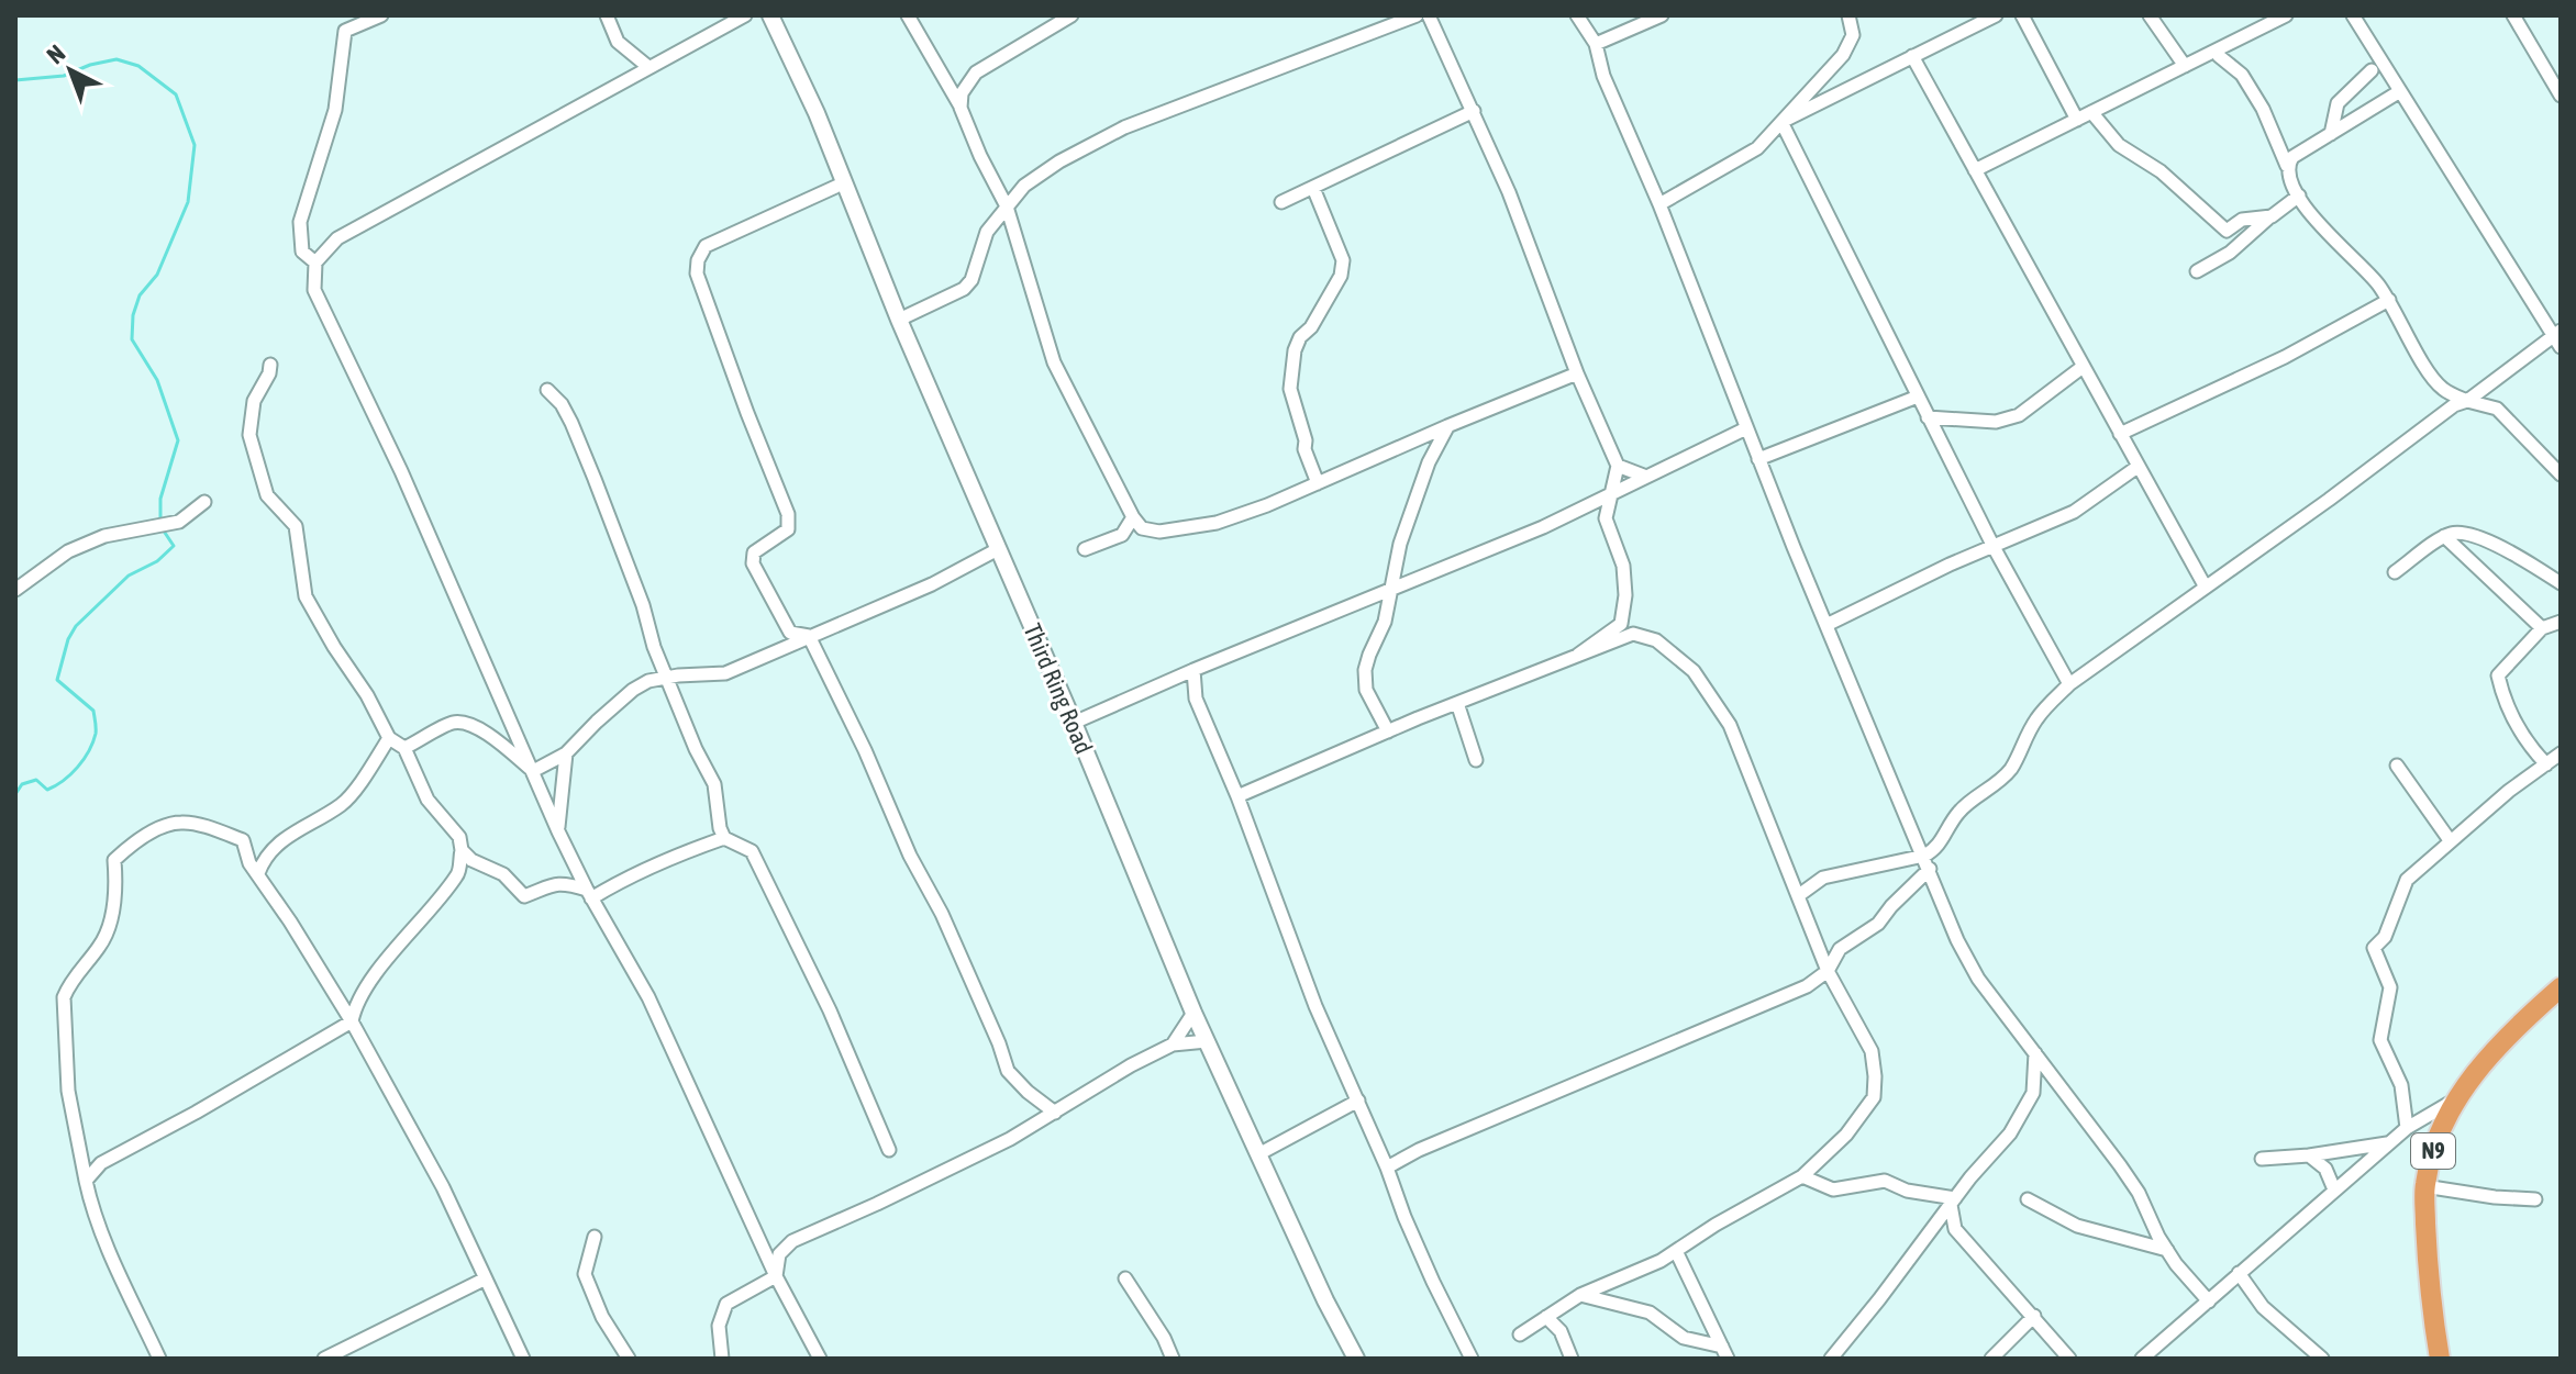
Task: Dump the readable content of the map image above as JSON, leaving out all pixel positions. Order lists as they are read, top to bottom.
{
  "streets": {
    "highway": ["N9"],
    "street": ["Third Ring Road"]
  },
  "north": "top left"
}
